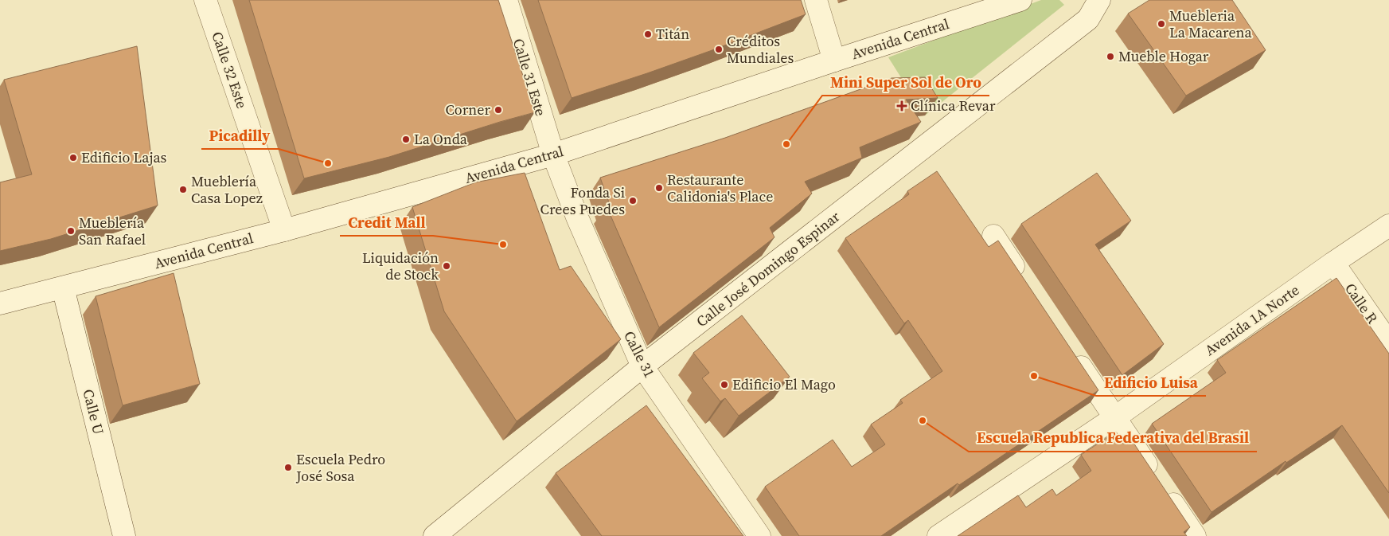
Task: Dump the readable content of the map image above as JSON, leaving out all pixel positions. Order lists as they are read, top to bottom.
{
  "streets": {
    "street": [
      "Avenida Central",
      "Calle 32 Este",
      "Calle 31 Este",
      "Calle José Domingo Espinar",
      "Calle R",
      "Avenida 1A Norte",
      "Calle 31",
      "Calle U"
    ]
  },
  "crossings": [
    ["Avenida Central", "Calle 32 Este"],
    ["Avenida Central", "Calle 31 Este"],
    ["Avenida Central", "Calle 31"],
    ["Avenida Central", "Calle U"],
    ["Calle 31 Este", "Calle 31"],
    ["Calle José Domingo Espinar", "Calle 31"],
    ["Calle R", "Avenida 1A Norte"]
  ],
  "places": {
    "other": [
      "Muebleria La Macarena",
      "Titán",
      "Créditos Mundiales",
      "Mueble Hogar",
      "Corner",
      "La Onda",
      "Mini Super Sol de Oro",
      "Edificio Lajas",
      "Picadilly",
      "Restaurante Calidonia's Place",
      "Mueblería Casa Lopez",
      "Fonda Si Crees Puedes",
      "Mueblería San Rafael",
      "Credit Mall",
      "Liquidación de Stock",
      "Edificio Luisa",
      "Edificio El Mago",
      "Escuela Republica Federativa del Brasil",
      "Escuela Pedro José Sosa"
    ],
    "health": ["Clínica Revar"]
  }
}
